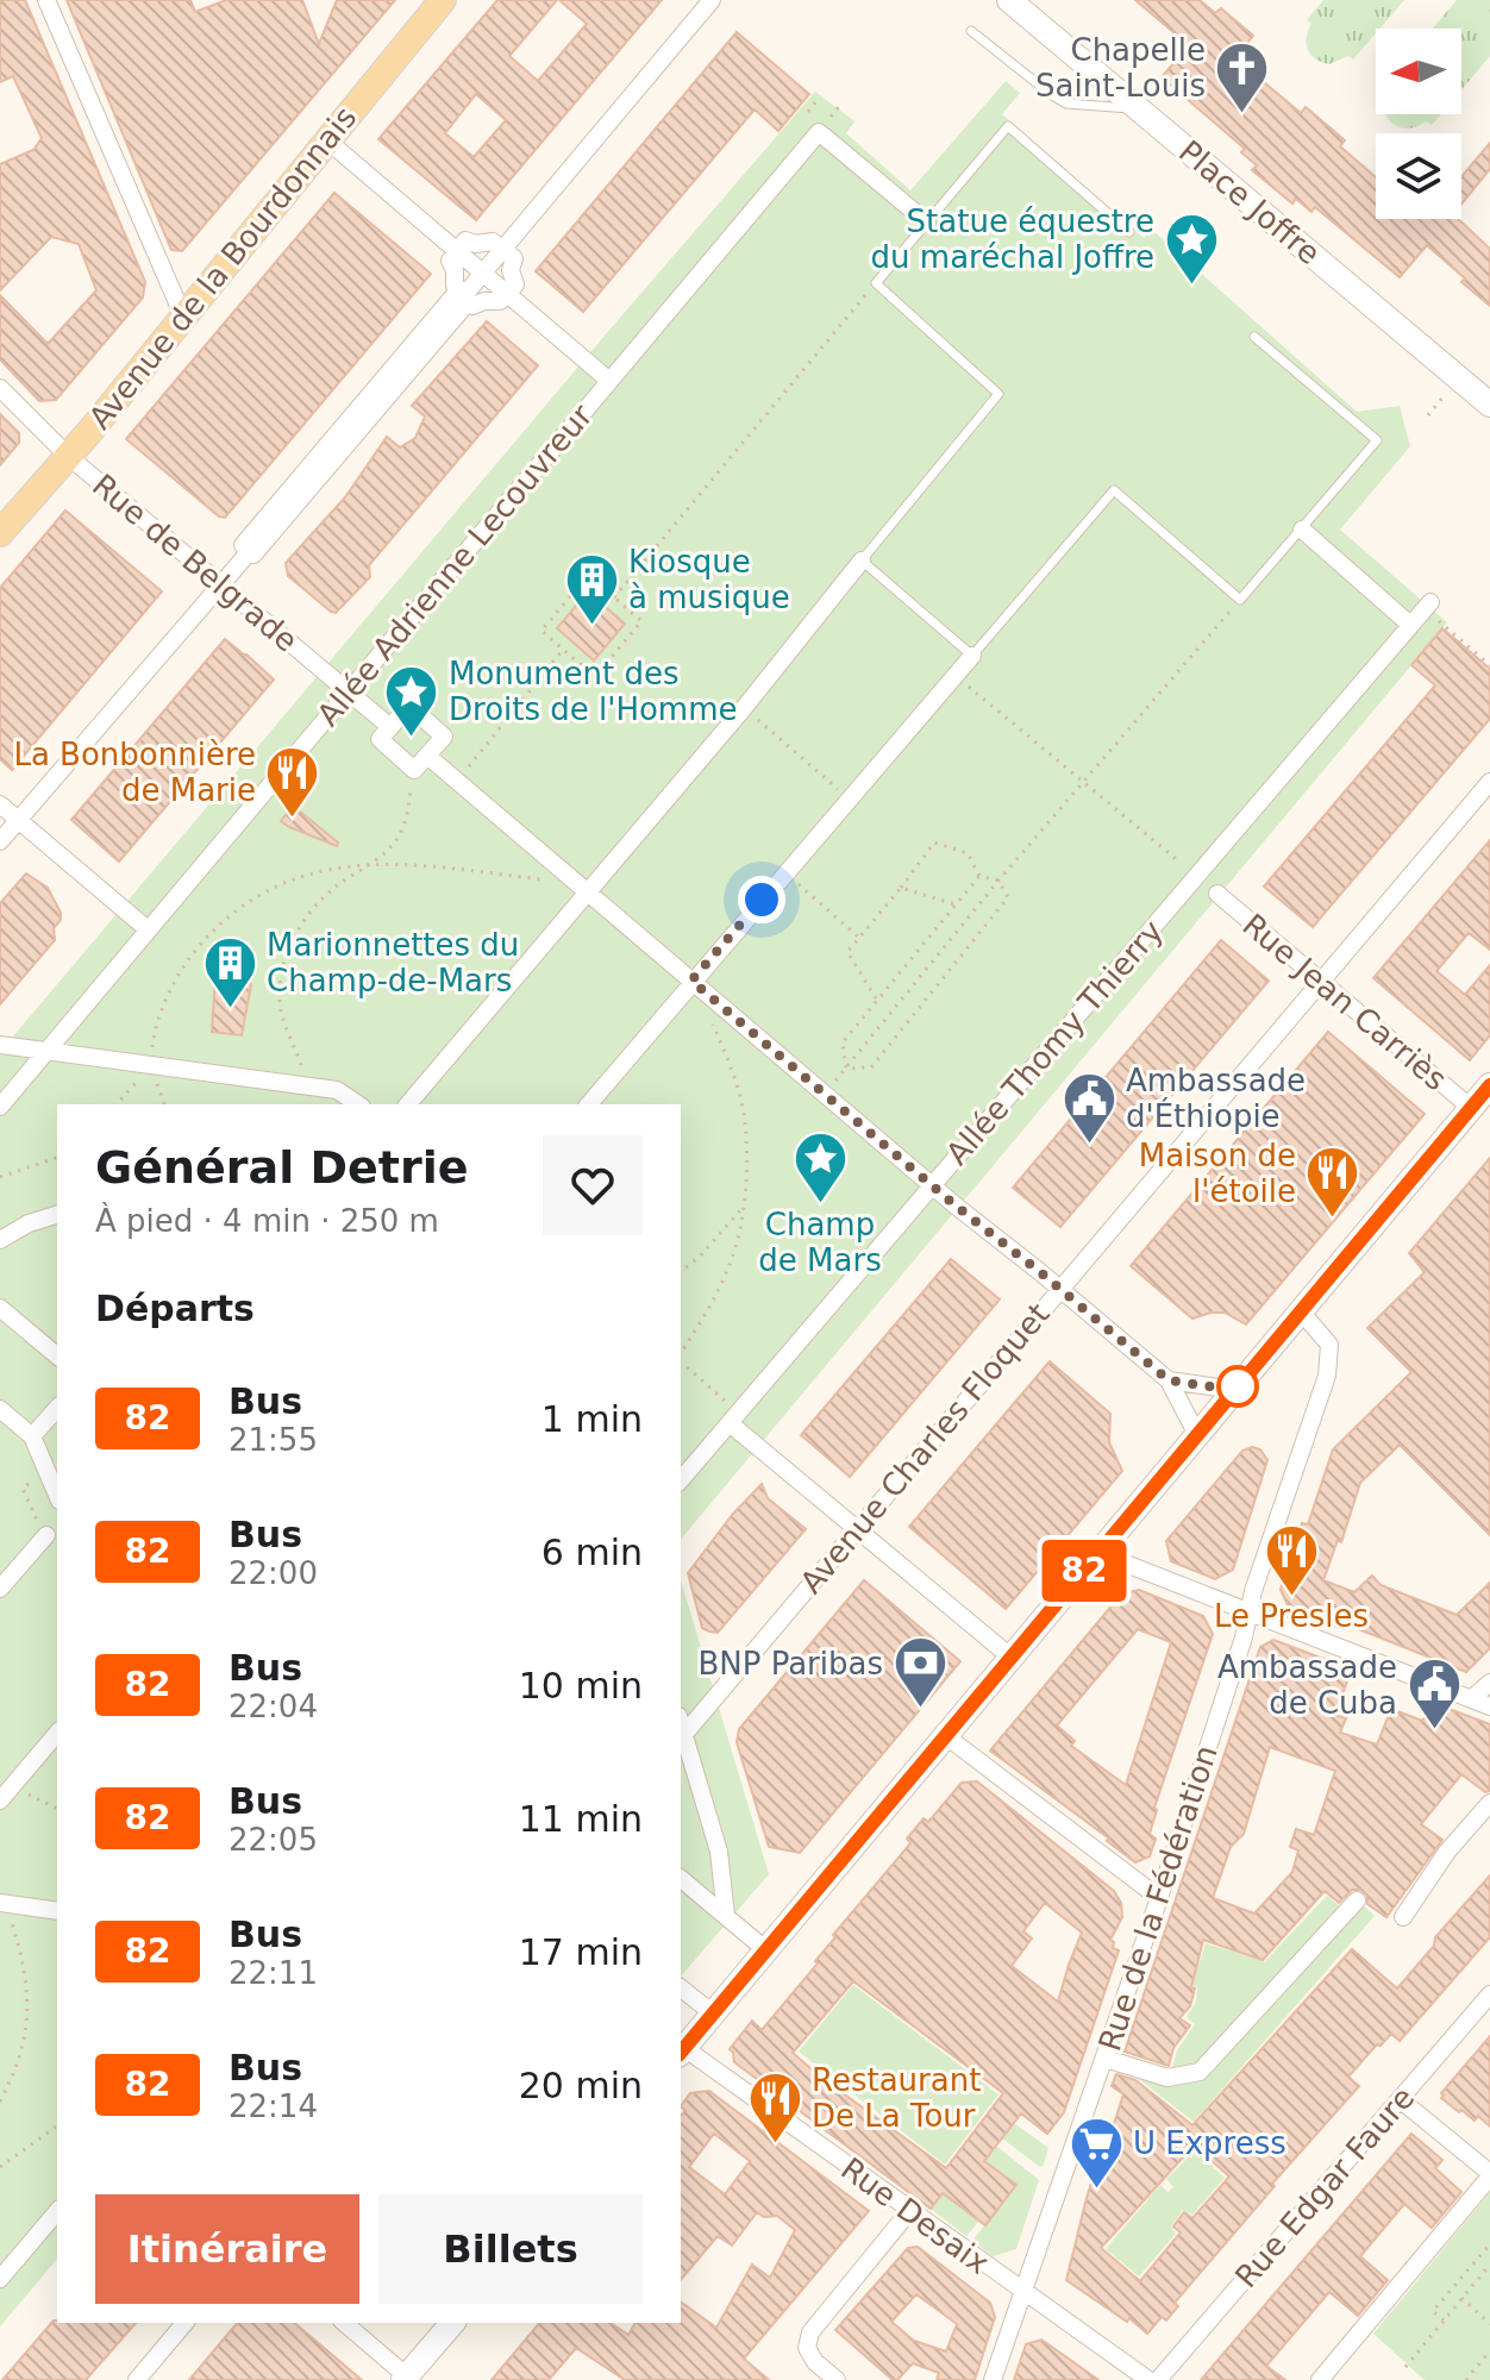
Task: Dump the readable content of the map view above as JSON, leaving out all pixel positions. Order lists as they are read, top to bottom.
{
  "streets": {
    "main road": ["Place Joffre", "Avenue de la Bourdonnais"],
    "street": [
      "Rue de Belgrade",
      "Allée Adrienne Lecouvreur",
      "Rue Jean Carriès",
      "Allée Thomy Thierry",
      "Avenue Charles Floquet",
      "Rue de la Fédération",
      "Rue Edgar Faure",
      "Rue Desaix"
    ]
  },
  "crossings": [
    ["Avenue de la Bourdonnais", "Rue de Belgrade"],
    ["Rue de Belgrade", "Allée Adrienne Lecouvreur"],
    ["Rue Jean Carriès", "Avenue Charles Floquet"],
    ["Rue de la Fédération", "Rue Desaix"]
  ],
  "places": {
    "church": ["Chapelle Saint-Louis"],
    "place": ["Statue équestre du maréchal Joffre", "Monument des Droits de l'Homme", "Champ de Mars"],
    "building": ["Kiosque à musique", "Marionnettes du Champ-de-Mars"],
    "restaurant": [
      "La Bonbonnière de Marie",
      "Maison de l'étoile",
      "Le Presles",
      "Restaurant De La Tour"
    ],
    "public building": ["Ambassade d'Éthiopie", "Ambassade de Cuba"],
    "bank": ["BNP Paribas"],
    "supermarket": ["U Express"]
  },
  "lines": ["bus line 82"],
  "north": "left",
  "page": {
    "on_map": "82",
    "heading": [
      ["Général Detrie", "À pied · 4 min · 250 m"],
      "Départs"
    ],
    "list": [
      {
        "mark": "82",
        "name": "Bus",
        "note": "21:55",
        "value": "1 min"
      },
      {
        "mark": "82",
        "name": "Bus",
        "note": "22:00",
        "value": "6 min"
      },
      {
        "mark": "82",
        "name": "Bus",
        "note": "22:04",
        "value": "10 min"
      },
      {
        "mark": "82",
        "name": "Bus",
        "note": "22:05",
        "value": "11 min"
      },
      {
        "mark": "82",
        "name": "Bus",
        "note": "22:11",
        "value": "17 min"
      },
      {
        "mark": "82",
        "name": "Bus",
        "note": "22:14",
        "value": "20 min"
      }
    ],
    "buttons": ["Itinéraire", "Billets"]
  }
}
